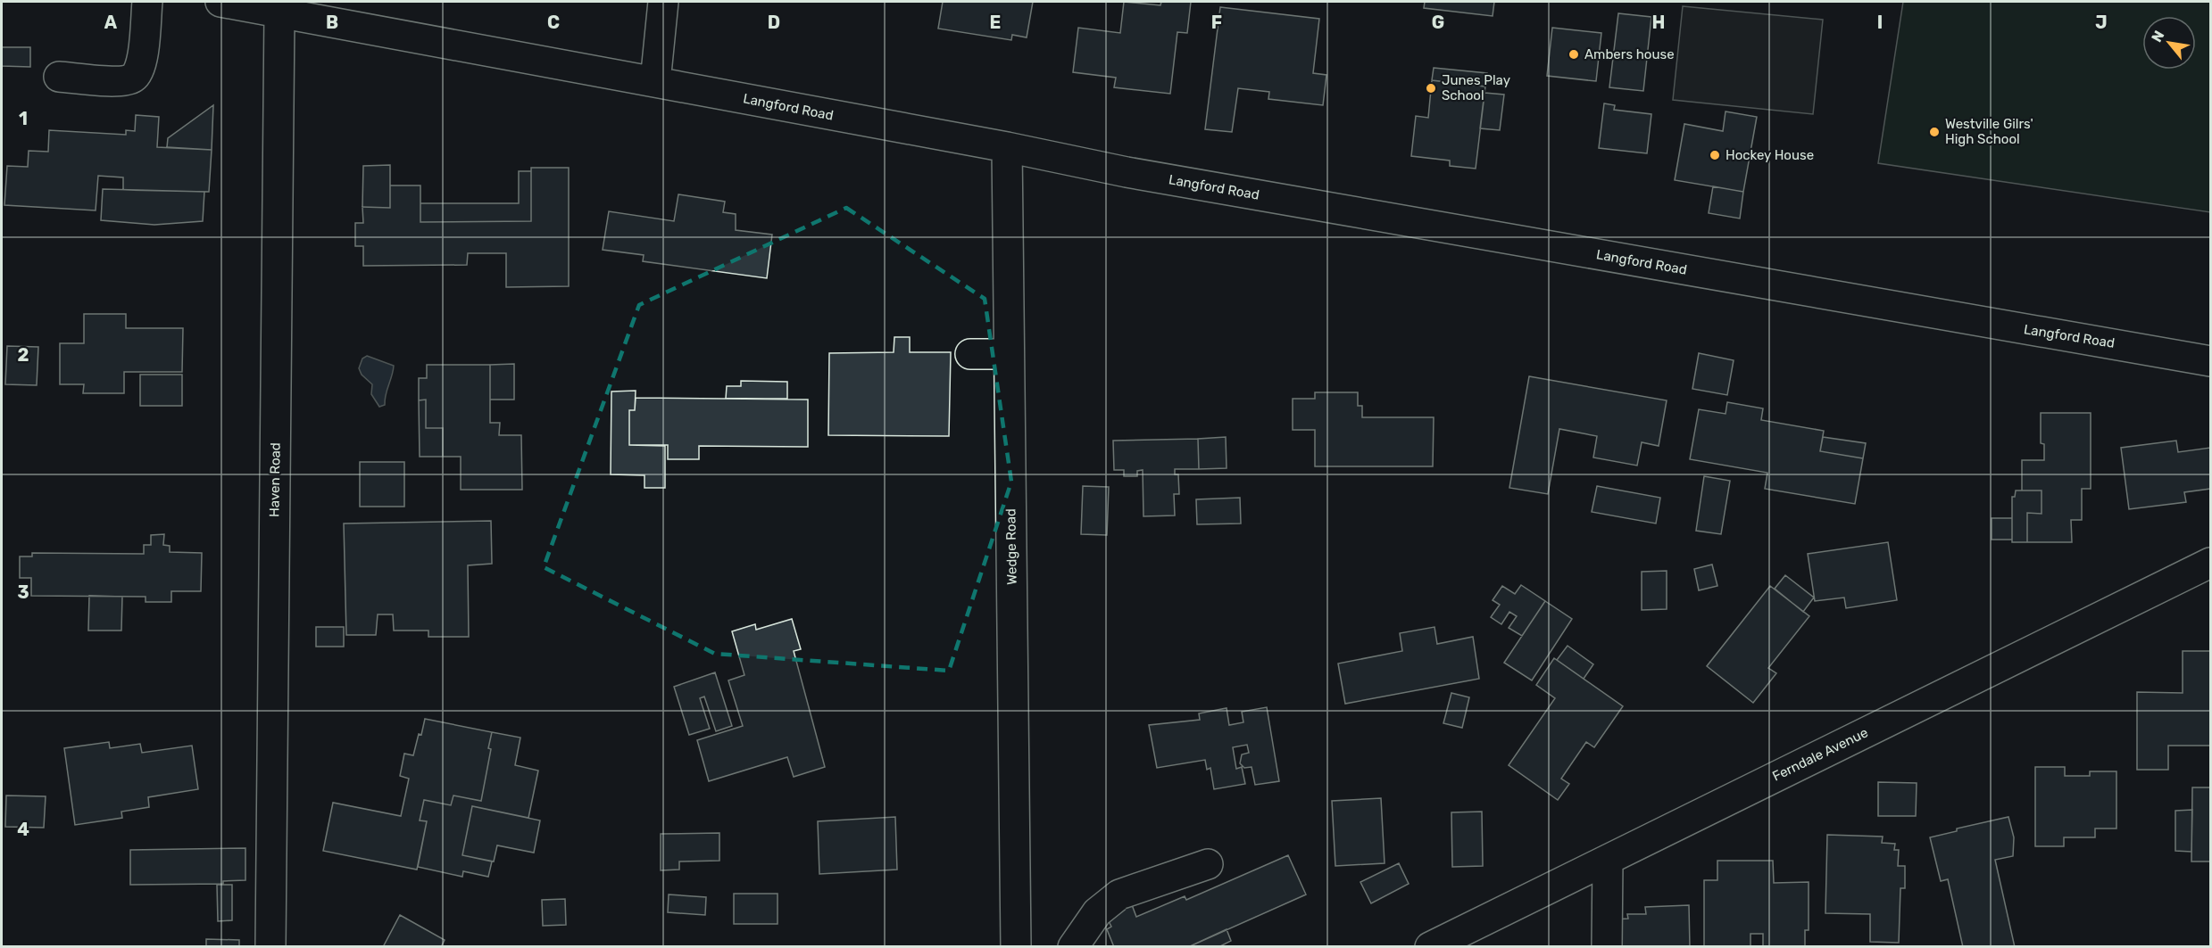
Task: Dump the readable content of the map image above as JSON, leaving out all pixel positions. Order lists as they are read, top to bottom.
{
  "streets": {
    "street": [
      "Langford Road",
      "Haven Road",
      "Wedge Road",
      "Ferndale Avenue"
    ]
  },
  "crossings": [
    ["Langford Road", "Haven Road"],
    ["Langford Road", "Wedge Road"]
  ],
  "places": [
    "Ambers house",
    "Junes Play School",
    "Westville Gilrs' High School",
    "Hockey House"
  ],
  "north": "top left",
  "grid": {
    "columns": [
      "A",
      "B",
      "C",
      "D",
      "E",
      "F",
      "G",
      "H",
      "I",
      "J"
    ],
    "rows": [
      "1",
      "2",
      "3",
      "4"
    ]
  }
}
